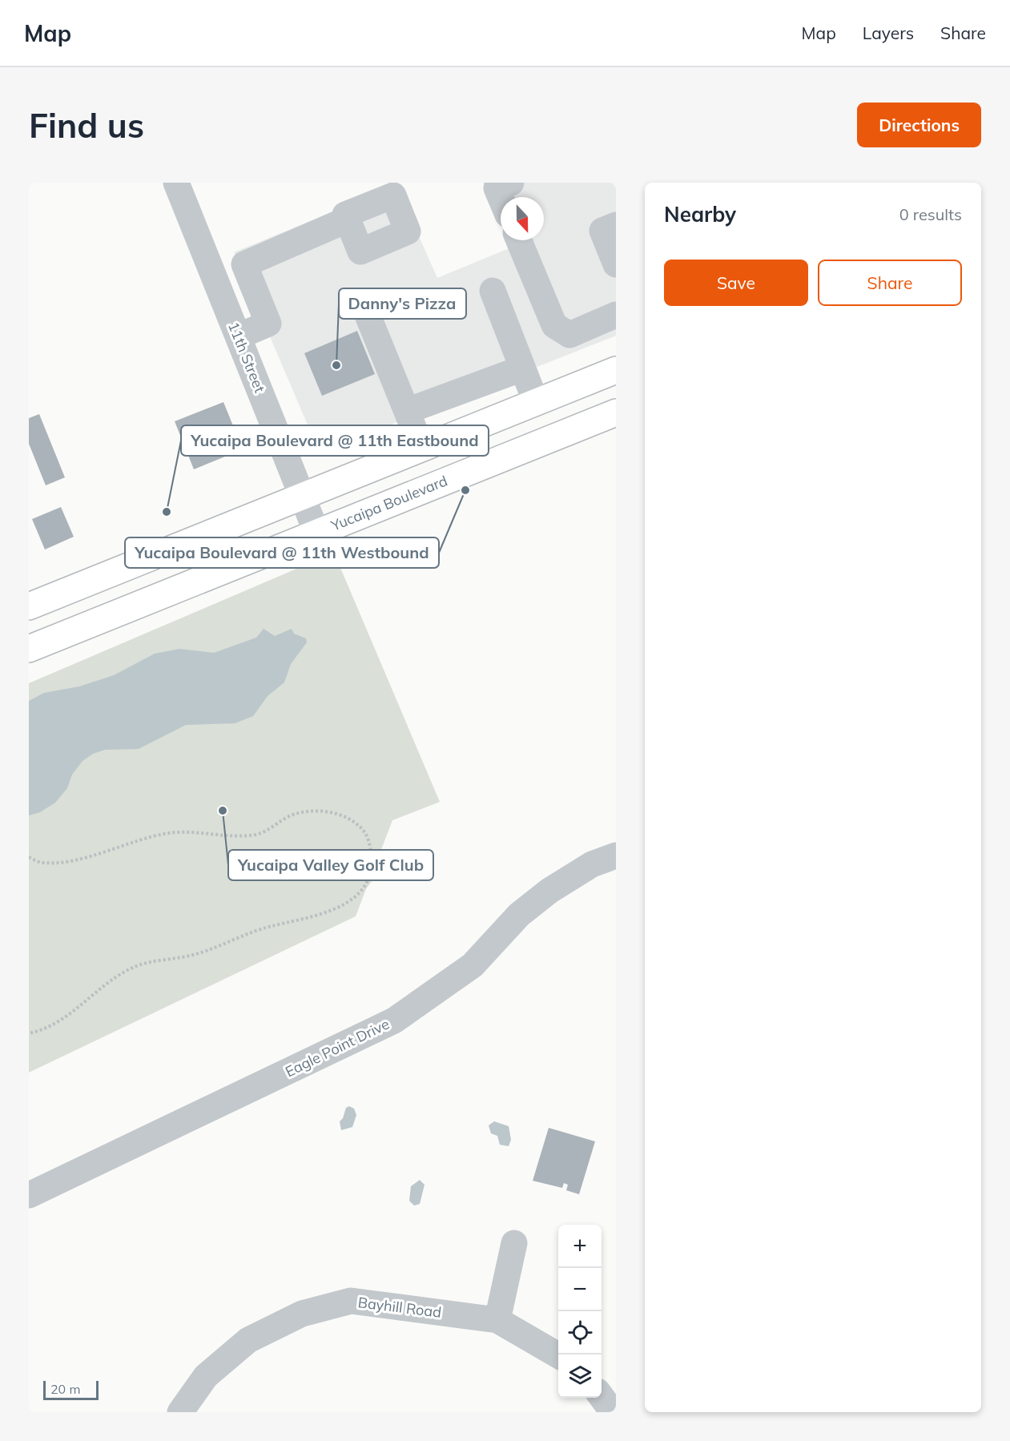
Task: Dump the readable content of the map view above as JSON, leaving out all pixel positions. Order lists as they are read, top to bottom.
{
  "streets": {
    "main road": ["Yucaipa Boulevard"],
    "street": ["11th Street", "Eagle Point Drive", "Bayhill Road"]
  },
  "crossings": [
    ["11th Street", "Yucaipa Boulevard"]
  ],
  "places": [
    "Danny's Pizza",
    "Yucaipa Boulevard @ 11th Westbound",
    "Yucaipa Boulevard @ 11th Eastbound",
    "Yucaipa Valley Golf Club"
  ],
  "scale_bar": "20 m",
  "north": "bottom",
  "page": {
    "header": "Map",
    "nav": ["Map", "Layers", "Share"],
    "buttons": [
      "Directions",
      ["Save", "Share"]
    ],
    "title": "Find us",
    "heading": ["Nearby", "0 results"],
    "map_buttons": ["+", "−"],
    "scale": "20 m"
  }
}
